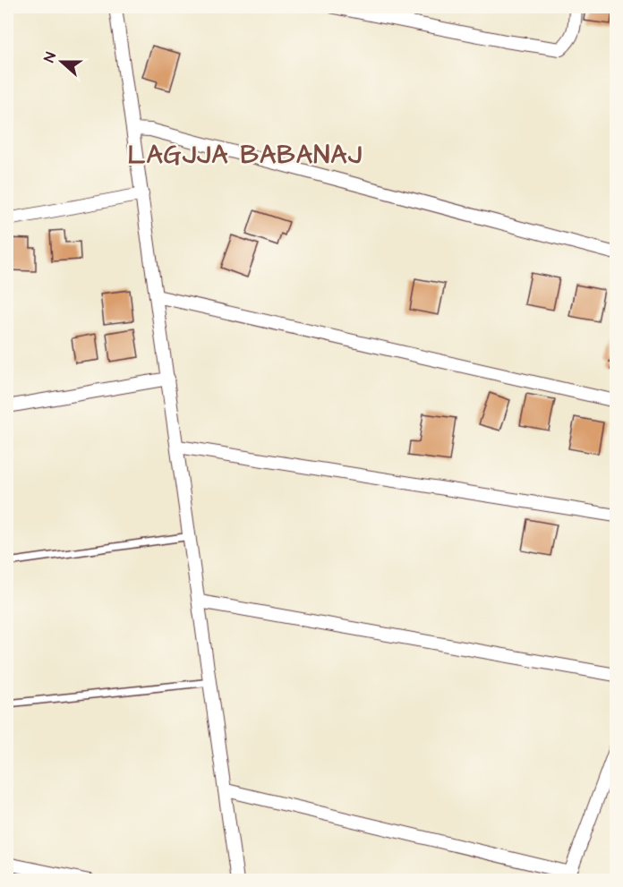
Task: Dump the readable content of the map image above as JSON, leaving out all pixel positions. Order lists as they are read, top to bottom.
{
  "districts": ["LAGJJA BABANAJ"],
  "north": "left"
}
